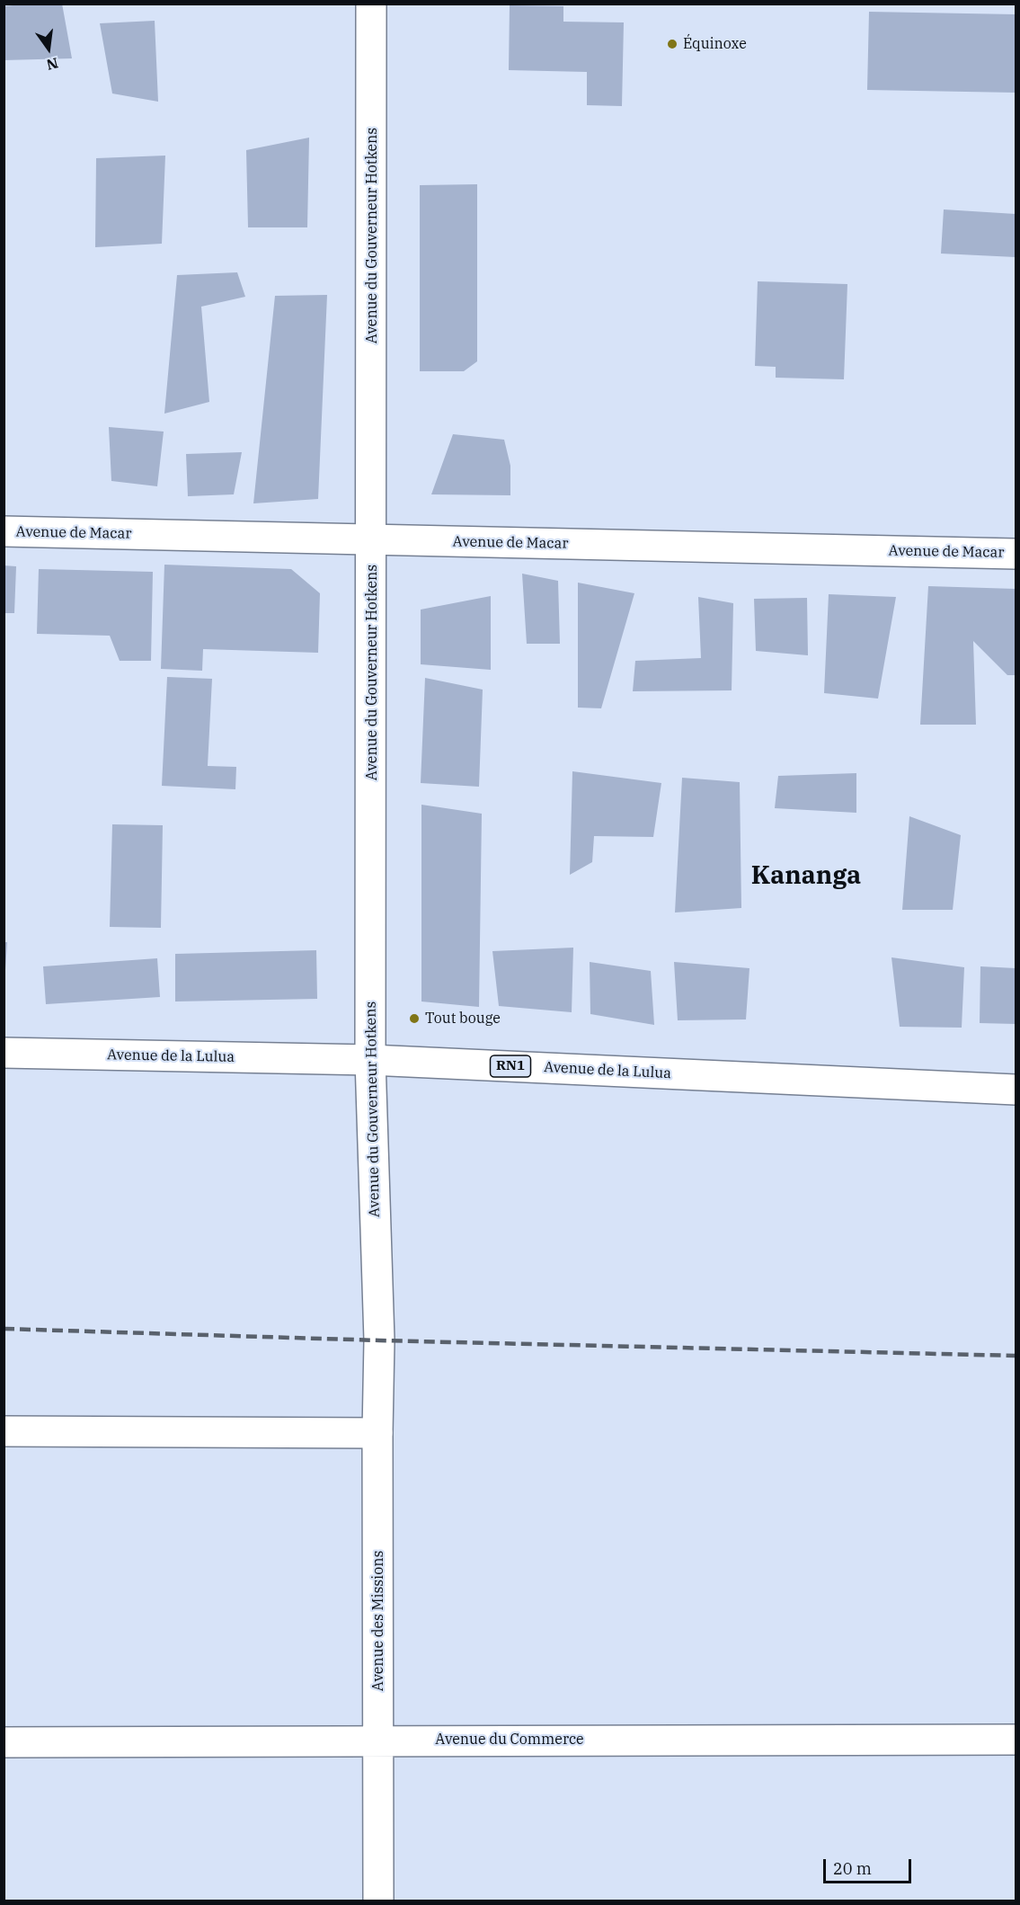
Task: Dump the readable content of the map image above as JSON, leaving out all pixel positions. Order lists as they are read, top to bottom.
{
  "streets": {
    "main road": [
      "Avenue du Gouverneur Hotkens",
      "Avenue de Macar",
      "Avenue de la Lulua",
      "RN1",
      "Avenue des Missions",
      "Avenue du Commerce"
    ]
  },
  "crossings": [
    ["Avenue du Gouverneur Hotkens", "Avenue de Macar"],
    ["Avenue du Gouverneur Hotkens", "Avenue de la Lulua"],
    ["Avenue du Gouverneur Hotkens", "Avenue des Missions"],
    ["Avenue des Missions", "Avenue du Commerce"]
  ],
  "districts": ["Kananga"],
  "places": ["Équinoxe", "Tout bouge"],
  "scale_bar": "20 m",
  "north": "bottom"
}
